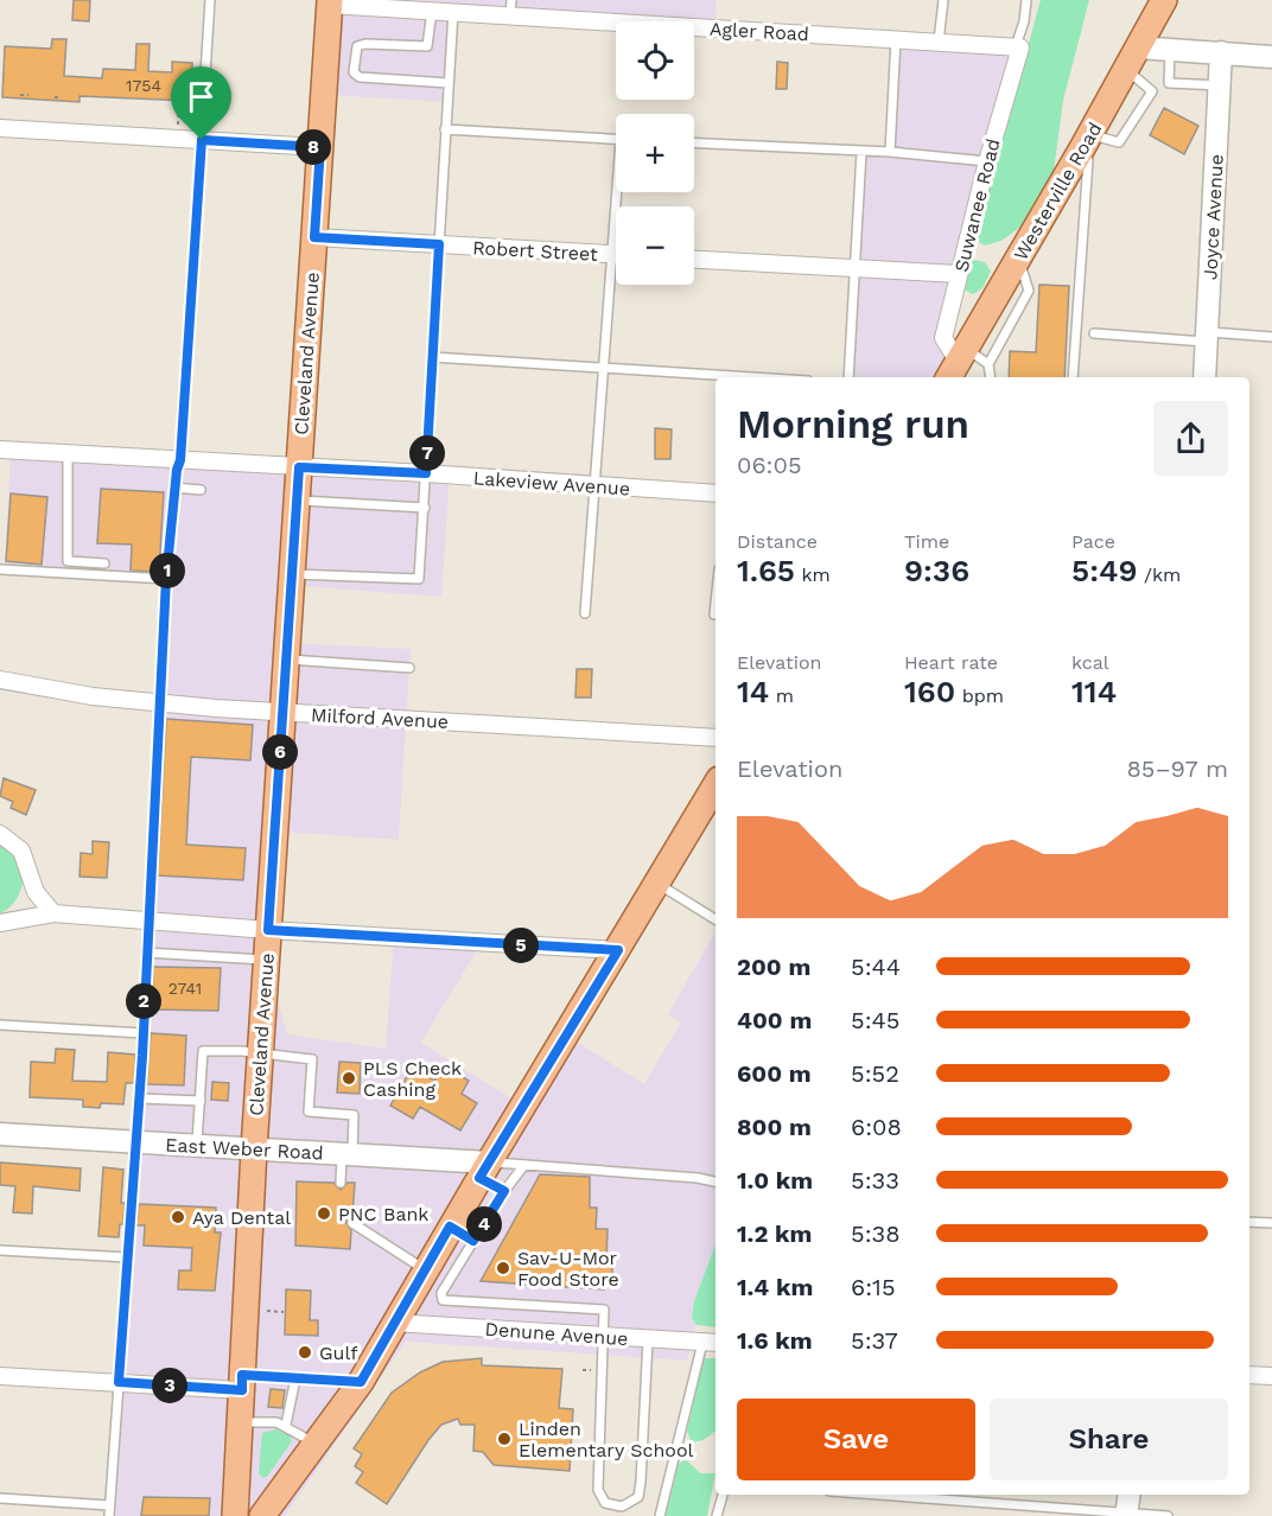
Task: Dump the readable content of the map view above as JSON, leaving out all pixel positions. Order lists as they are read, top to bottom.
{
  "streets": {
    "main road": ["Westerville Road", "Cleveland Avenue"],
    "street": [
      "Agler Road",
      "Suwanee Road",
      "Joyce Avenue",
      "Robert Street",
      "Lakeview Avenue",
      "Milford Avenue",
      "East Weber Road",
      "Denune Avenue"
    ]
  },
  "crossings": [
    ["Agler Road", "Suwanee Road"],
    ["Agler Road", "Cleveland Avenue"],
    ["Westerville Road", "Suwanee Road"],
    ["Robert Street", "Cleveland Avenue"],
    ["Cleveland Avenue", "Lakeview Avenue"],
    ["Cleveland Avenue", "Milford Avenue"],
    ["Cleveland Avenue", "East Weber Road"]
  ],
  "places": [
    "PLS Check Cashing",
    "PNC Bank",
    "Aya Dental",
    "Sav-U-Mor Food Store",
    "Gulf",
    "Linden Elementary School"
  ],
  "house_numbers": ["1754", "2741"],
  "page": {
    "map_buttons": ["+", "−"],
    "pins": [
      "8",
      "7",
      "1",
      "6",
      "5",
      "2",
      "4",
      "3"
    ],
    "heading": ["Morning run", "06:05"],
    "stats": [
      ["Distance", "1.65 km"],
      ["Time", "9:36"],
      ["Pace", "5:49 /km"],
      ["Elevation", "14 m"],
      ["Heart rate", "160 bpm"],
      ["kcal", "114"]
    ],
    "chart": ["Elevation", "85–97 m"],
    "list": [
      {
        "name": "200 m",
        "note": "5:44"
      },
      {
        "name": "400 m",
        "note": "5:45"
      },
      {
        "name": "600 m",
        "note": "5:52"
      },
      {
        "name": "800 m",
        "note": "6:08"
      },
      {
        "name": "1.0 km",
        "note": "5:33"
      },
      {
        "name": "1.2 km",
        "note": "5:38"
      },
      {
        "name": "1.4 km",
        "note": "6:15"
      },
      {
        "name": "1.6 km",
        "note": "5:37"
      }
    ],
    "buttons": ["Save", "Share"]
  }
}
